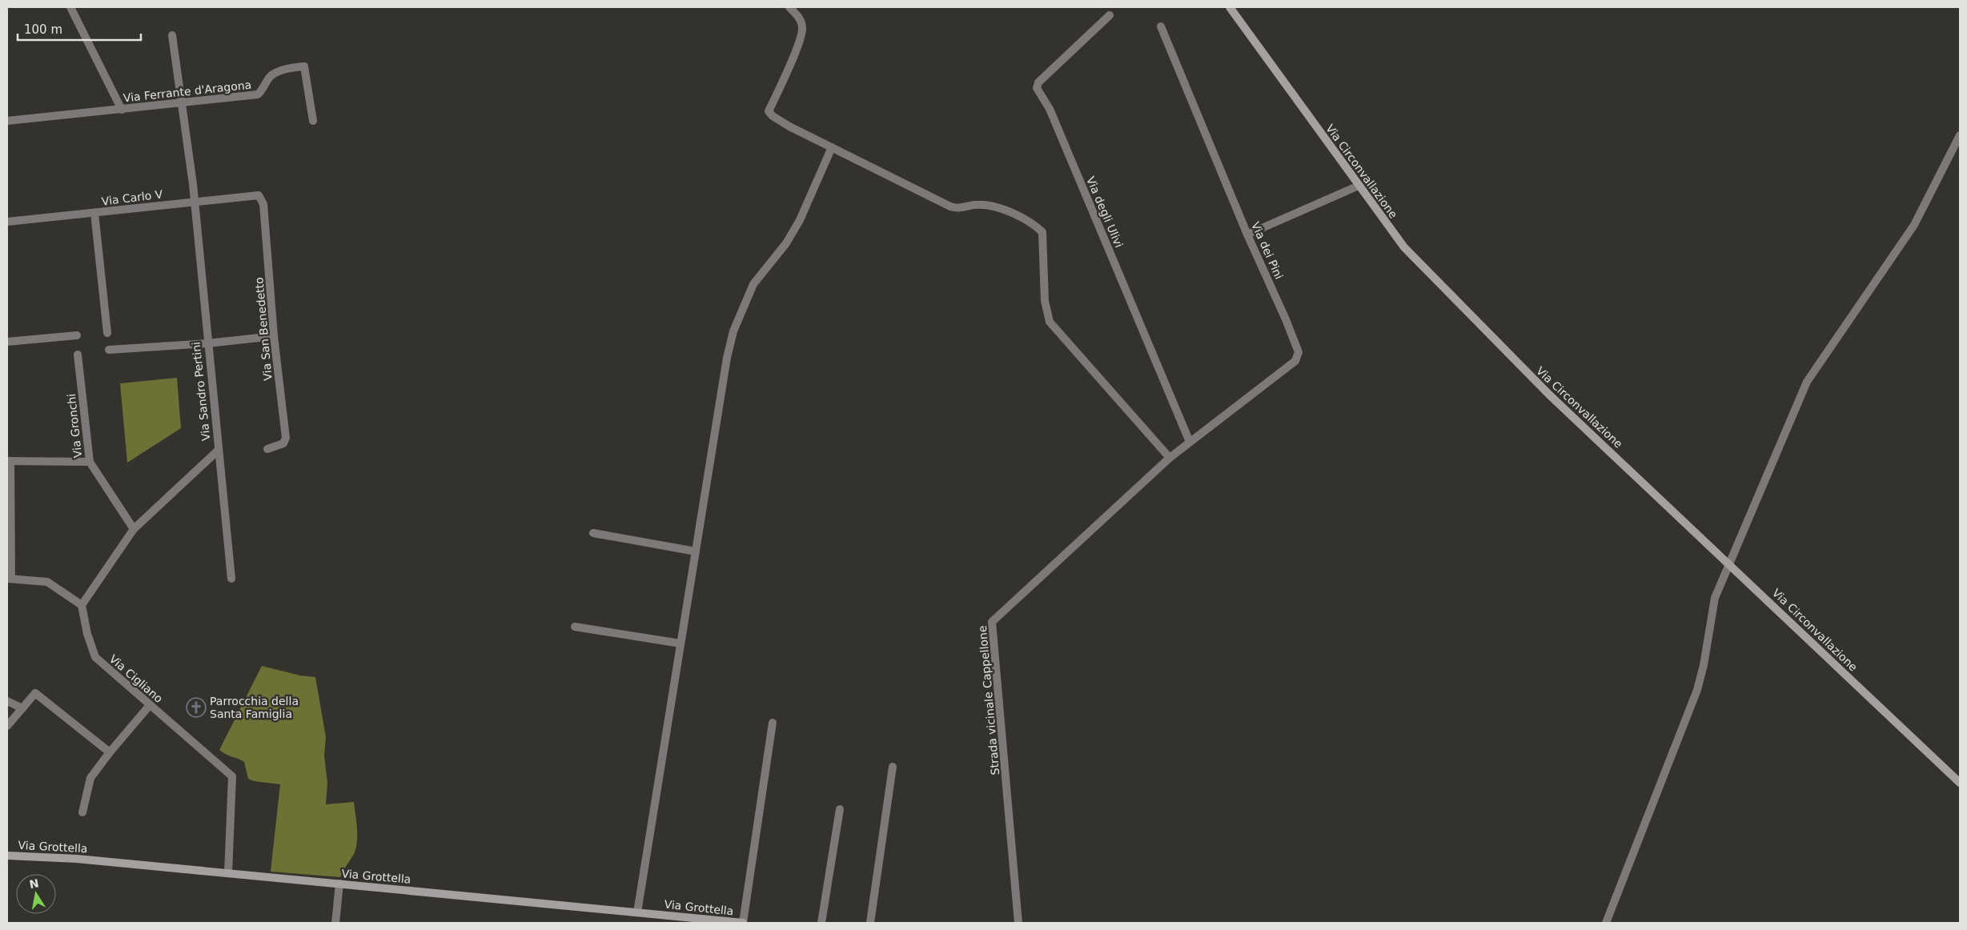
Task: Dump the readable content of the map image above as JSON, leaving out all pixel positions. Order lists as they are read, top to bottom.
{
  "streets": {
    "main road": ["Via Circonvallazione", "Via Grottella"],
    "street": [
      "Via Ferrante d'Aragona",
      "Via Carlo V",
      "Via degli Ulivi",
      "Via dei Pini",
      "Via San Benedetto",
      "Via Sandro Pertini",
      "Via Gronchi",
      "Via Cigliano",
      "Strada vicinale Cappellone"
    ]
  },
  "crossings": [
    ["Via Ferrante d'Aragona", "Via Sandro Pertini"],
    ["Via Carlo V", "Via San Benedetto"],
    ["Via Carlo V", "Via Sandro Pertini"],
    ["Via degli Ulivi", "Via dei Pini"],
    ["Via degli Ulivi", "Strada vicinale Cappellone"],
    ["Via dei Pini", "Strada vicinale Cappellone"],
    ["Via Cigliano", "Via Grottella"]
  ],
  "places": {
    "church": ["Parrocchia della Santa Famiglia"]
  },
  "scale_bar": "100 m",
  "north": "top"
}
